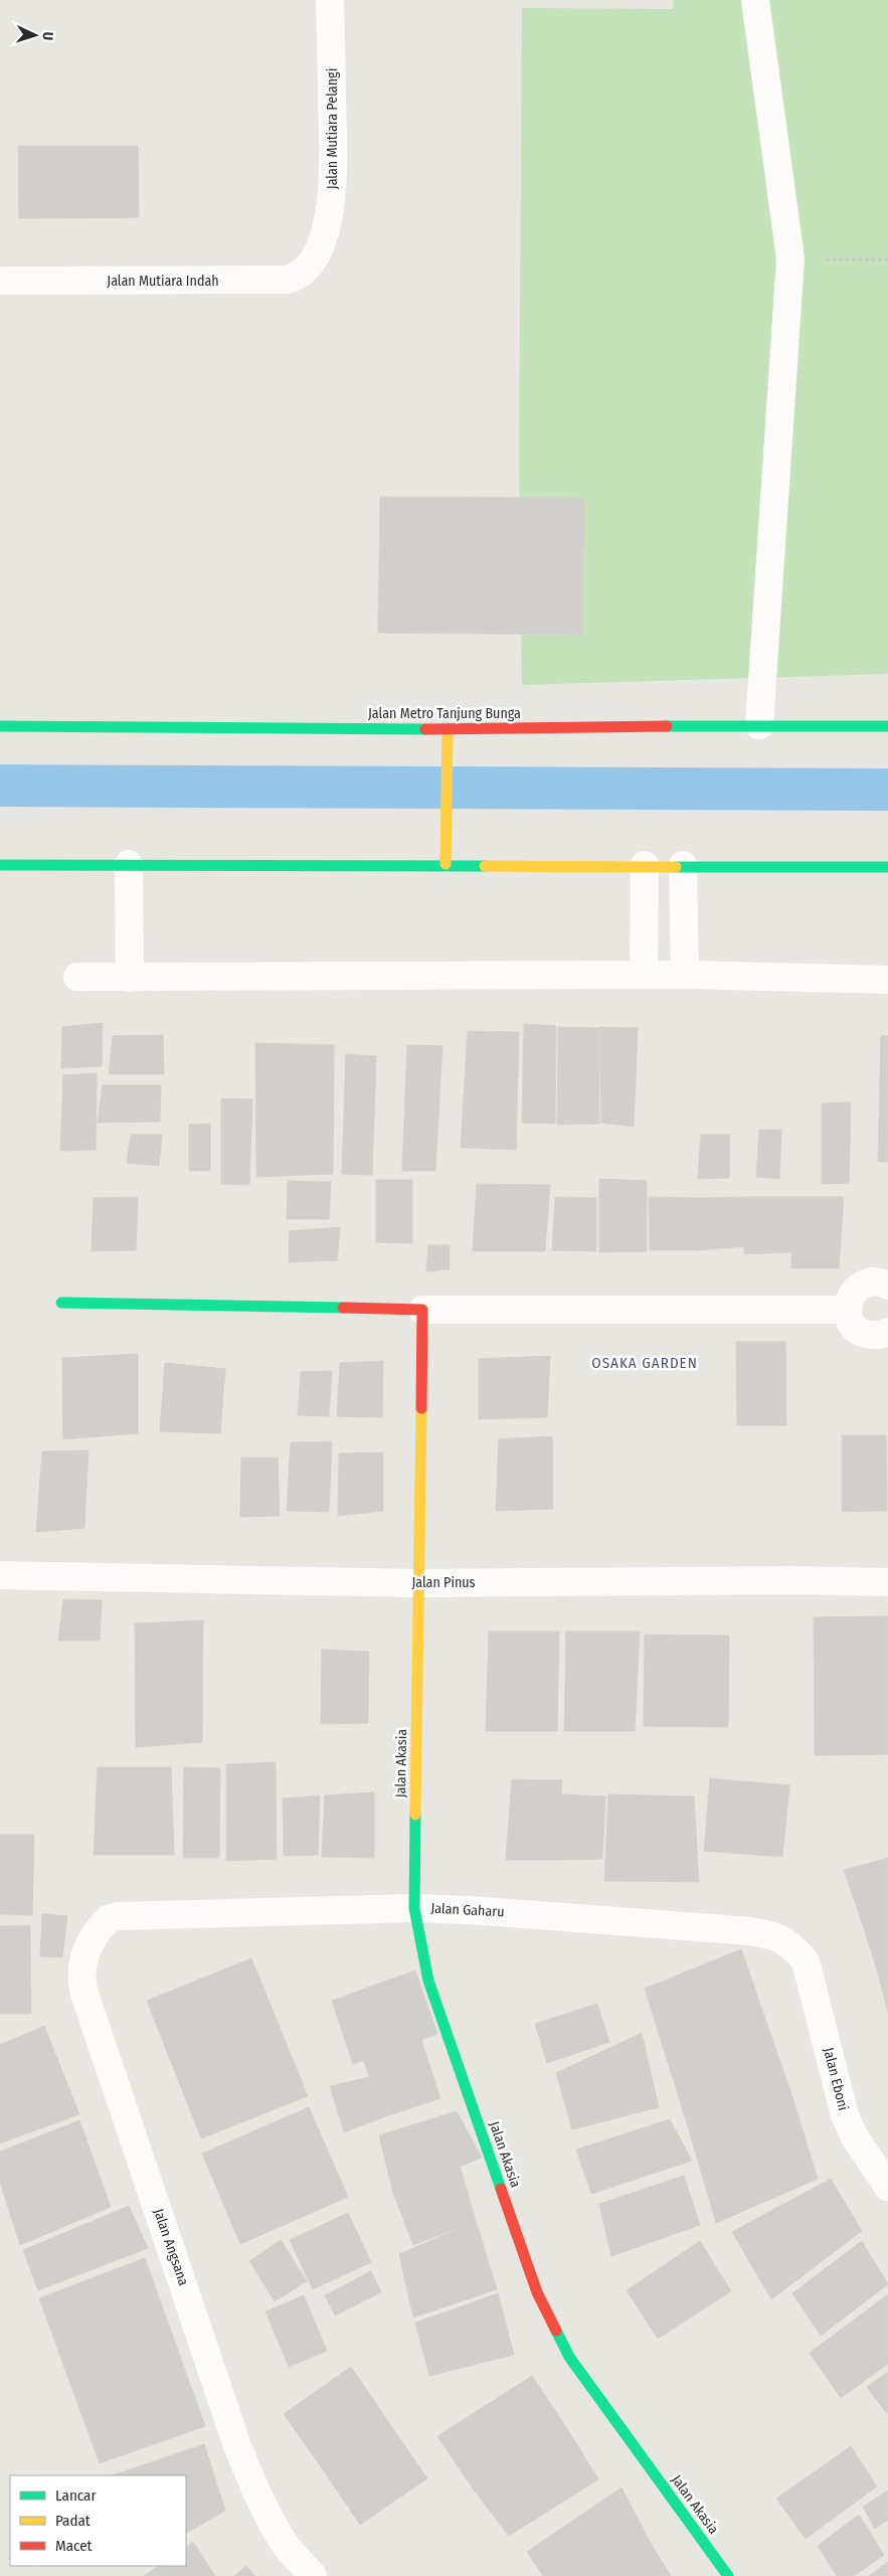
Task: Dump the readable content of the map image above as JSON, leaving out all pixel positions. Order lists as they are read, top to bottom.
{
  "streets": {
    "main road": ["Jalan Metro Tanjung Bunga", "Jalan Akasia"],
    "street": [
      "Jalan Mutiara Pelangi",
      "Jalan Mutiara Indah",
      "Jalan Pinus",
      "Jalan Gaharu",
      "Jalan Eboni",
      "Jalan Angsana"
    ]
  },
  "crossings": [
    ["Jalan Mutiara Pelangi", "Jalan Mutiara Indah"],
    ["Jalan Pinus", "Jalan Akasia"],
    ["Jalan Akasia", "Jalan Gaharu"],
    ["Jalan Gaharu", "Jalan Eboni"],
    ["Jalan Gaharu", "Jalan Angsana"]
  ],
  "districts": ["OSAKA GARDEN"],
  "legend": ["Lancar", "Padat", "Macet"],
  "north": "right"
}
